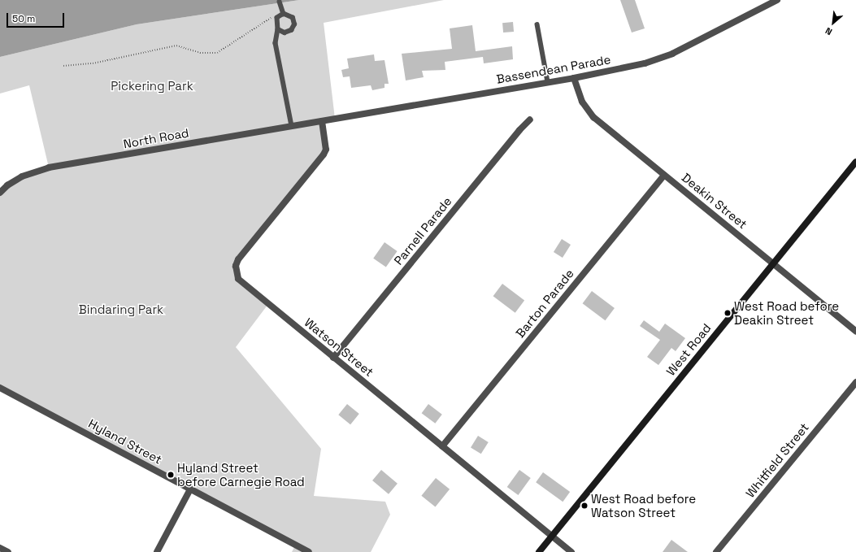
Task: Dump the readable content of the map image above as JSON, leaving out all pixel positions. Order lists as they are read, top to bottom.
{
  "streets": {
    "street": [
      "Bassendean Parade",
      "North Road",
      "Deakin Street",
      "Parnell Parade",
      "Barton Parade",
      "Watson Street",
      "West Road",
      "Hyland Street",
      "Whitfield Street"
    ]
  },
  "crossings": [
    ["Bassendean Parade", "North Road"],
    ["Bassendean Parade", "Deakin Street"],
    ["Bassendean Parade", "Watson Street"],
    ["North Road", "Watson Street"],
    ["Deakin Street", "Barton Parade"],
    ["Deakin Street", "West Road"],
    ["Parnell Parade", "Watson Street"],
    ["Barton Parade", "Watson Street"],
    ["Watson Street", "West Road"]
  ],
  "parks": ["Pickering Park", "Bindaring Park"],
  "places": ["West Road before Deakin Street", "Hyland Street before Carnegie Road", "West Road before Watson Street"],
  "scale_bar": "50 m",
  "north": "bottom left"
}
